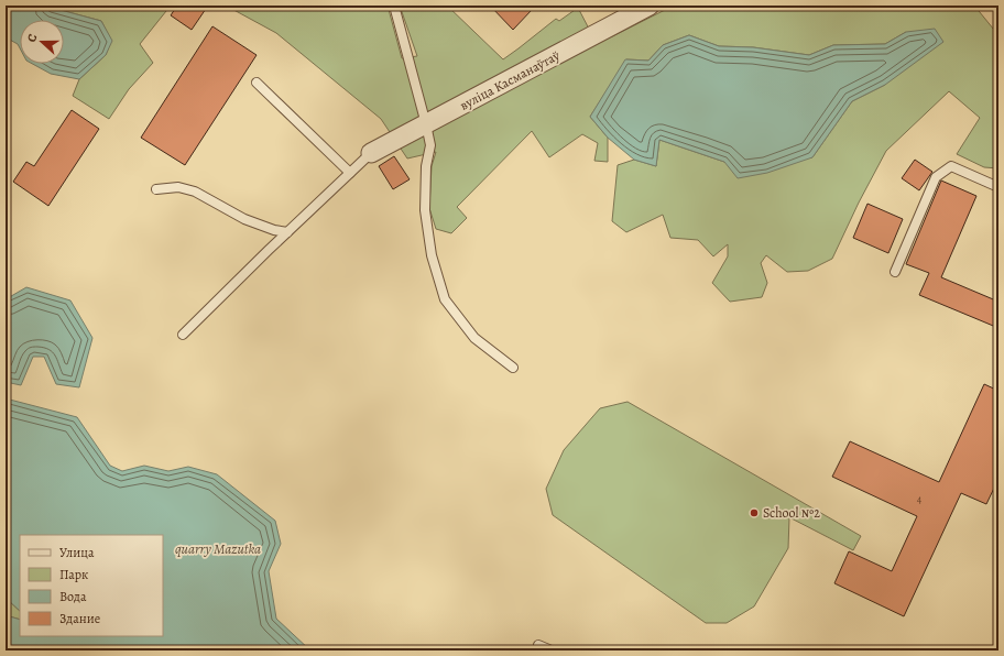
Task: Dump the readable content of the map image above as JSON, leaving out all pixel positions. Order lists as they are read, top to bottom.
{
  "streets": {
    "street": ["вуліца Касманаўтаў"]
  },
  "water": ["quarry Mazutka"],
  "places": ["School №2"],
  "house_numbers": ["4"],
  "legend": [
    "Улица",
    "Парк",
    "Вода",
    "Здание"
  ],
  "north": "left"
}
